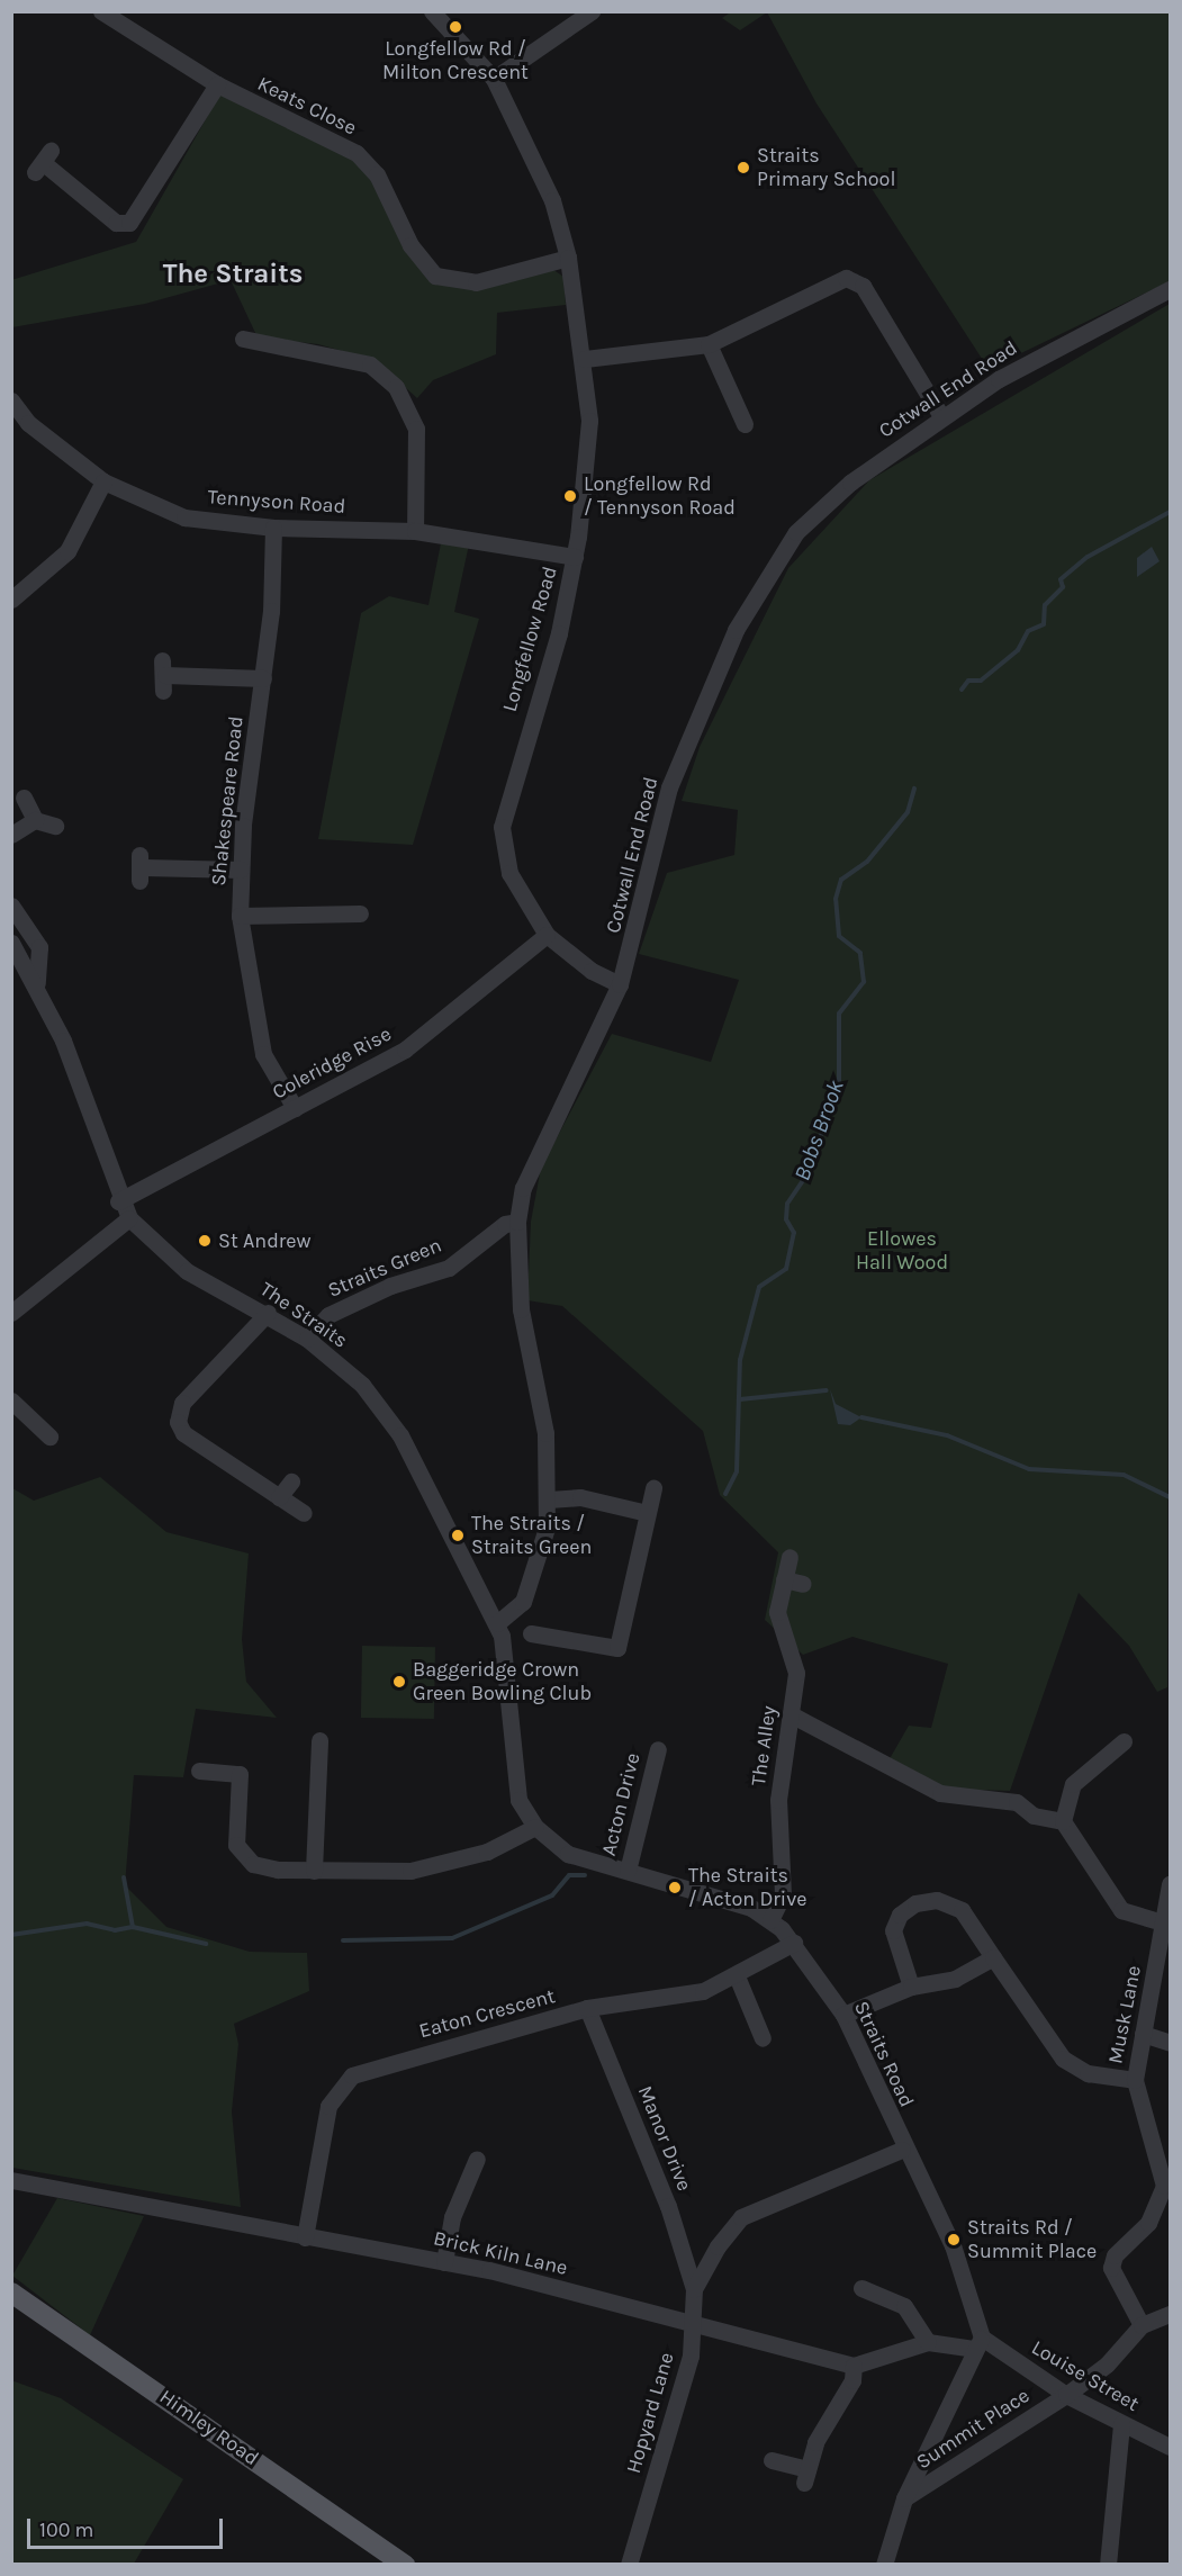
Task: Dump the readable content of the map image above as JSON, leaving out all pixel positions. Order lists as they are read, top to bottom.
{
  "streets": {
    "main road": ["Himley Road"],
    "street": [
      "Keats Close",
      "Cotwall End Road",
      "Tennyson Road",
      "Longfellow Road",
      "Shakespeare Road",
      "Coleridge Rise",
      "Straits Green",
      "The Straits",
      "The Alley",
      "Acton Drive",
      "Eaton Crescent",
      "Musk Lane",
      "Straits Road",
      "Manor Drive",
      "Brick Kiln Lane",
      "Louise Street",
      "Hopyard Lane",
      "Summit Place"
    ]
  },
  "crossings": [
    ["Keats Close", "Longfellow Road"],
    ["Cotwall End Road", "Longfellow Road"],
    ["Cotwall End Road", "Straits Green"],
    ["Cotwall End Road", "Straits Road"],
    ["Tennyson Road", "Longfellow Road"],
    ["Tennyson Road", "Shakespeare Road"],
    ["Longfellow Road", "Coleridge Rise"],
    ["Shakespeare Road", "Coleridge Rise"],
    ["Coleridge Rise", "The Straits"],
    ["Straits Green", "The Straits"],
    ["The Straits", "Straits Road"],
    ["The Alley", "Straits Road"],
    ["Acton Drive", "Straits Road"],
    ["Eaton Crescent", "Straits Road"],
    ["Eaton Crescent", "Manor Drive"],
    ["Eaton Crescent", "Brick Kiln Lane"],
    ["Musk Lane", "Summit Place"],
    ["Straits Road", "Louise Street"],
    ["Straits Road", "Summit Place"],
    ["Manor Drive", "Hopyard Lane"],
    ["Brick Kiln Lane", "Hopyard Lane"],
    ["Louise Street", "Summit Place"]
  ],
  "districts": ["The Straits"],
  "water": ["Bobs Brook"],
  "parks": ["Ellowes Hall Wood"],
  "places": [
    "Longfellow Rd / Milton Crescent",
    "Straits Primary School",
    "Longfellow Rd / Tennyson Road",
    "St Andrew",
    "The Straits / Straits Green",
    "Baggeridge Crown Green Bowling Club",
    "The Straits / Acton Drive",
    "Straits Rd / Summit Place"
  ],
  "scale_bar": "100 m"
}
